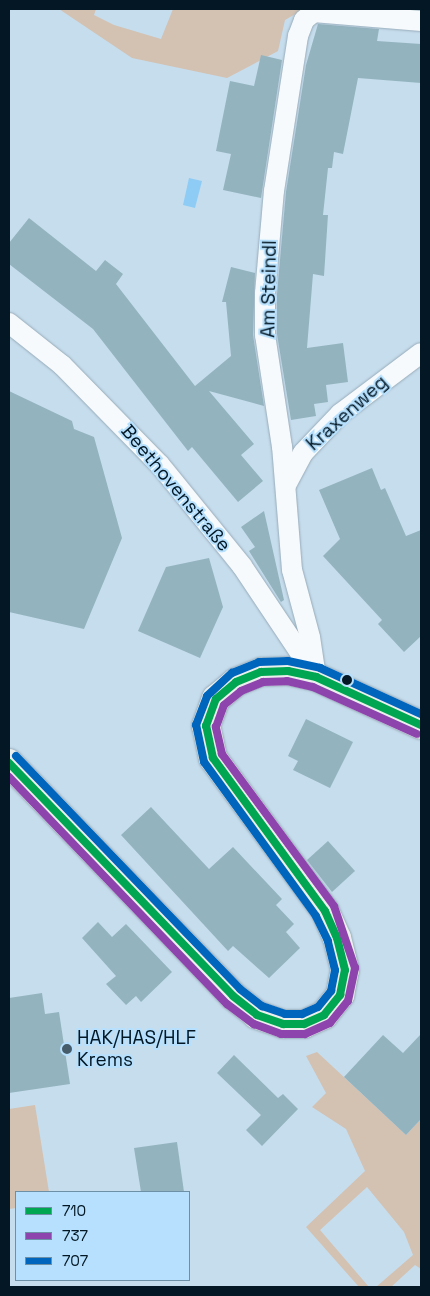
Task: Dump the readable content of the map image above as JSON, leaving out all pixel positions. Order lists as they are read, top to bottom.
{
  "streets": {
    "street": ["Am Steindl", "Kraxenweg", "Beethovenstraße"]
  },
  "crossings": [
    ["Am Steindl", "Kraxenweg"],
    ["Am Steindl", "Beethovenstraße"]
  ],
  "places": ["HAK/HAS/HLF Krems"],
  "lines": ["transit line 707", "transit line 710", "transit line 737"],
  "legend": ["710", "737", "707"]
}
